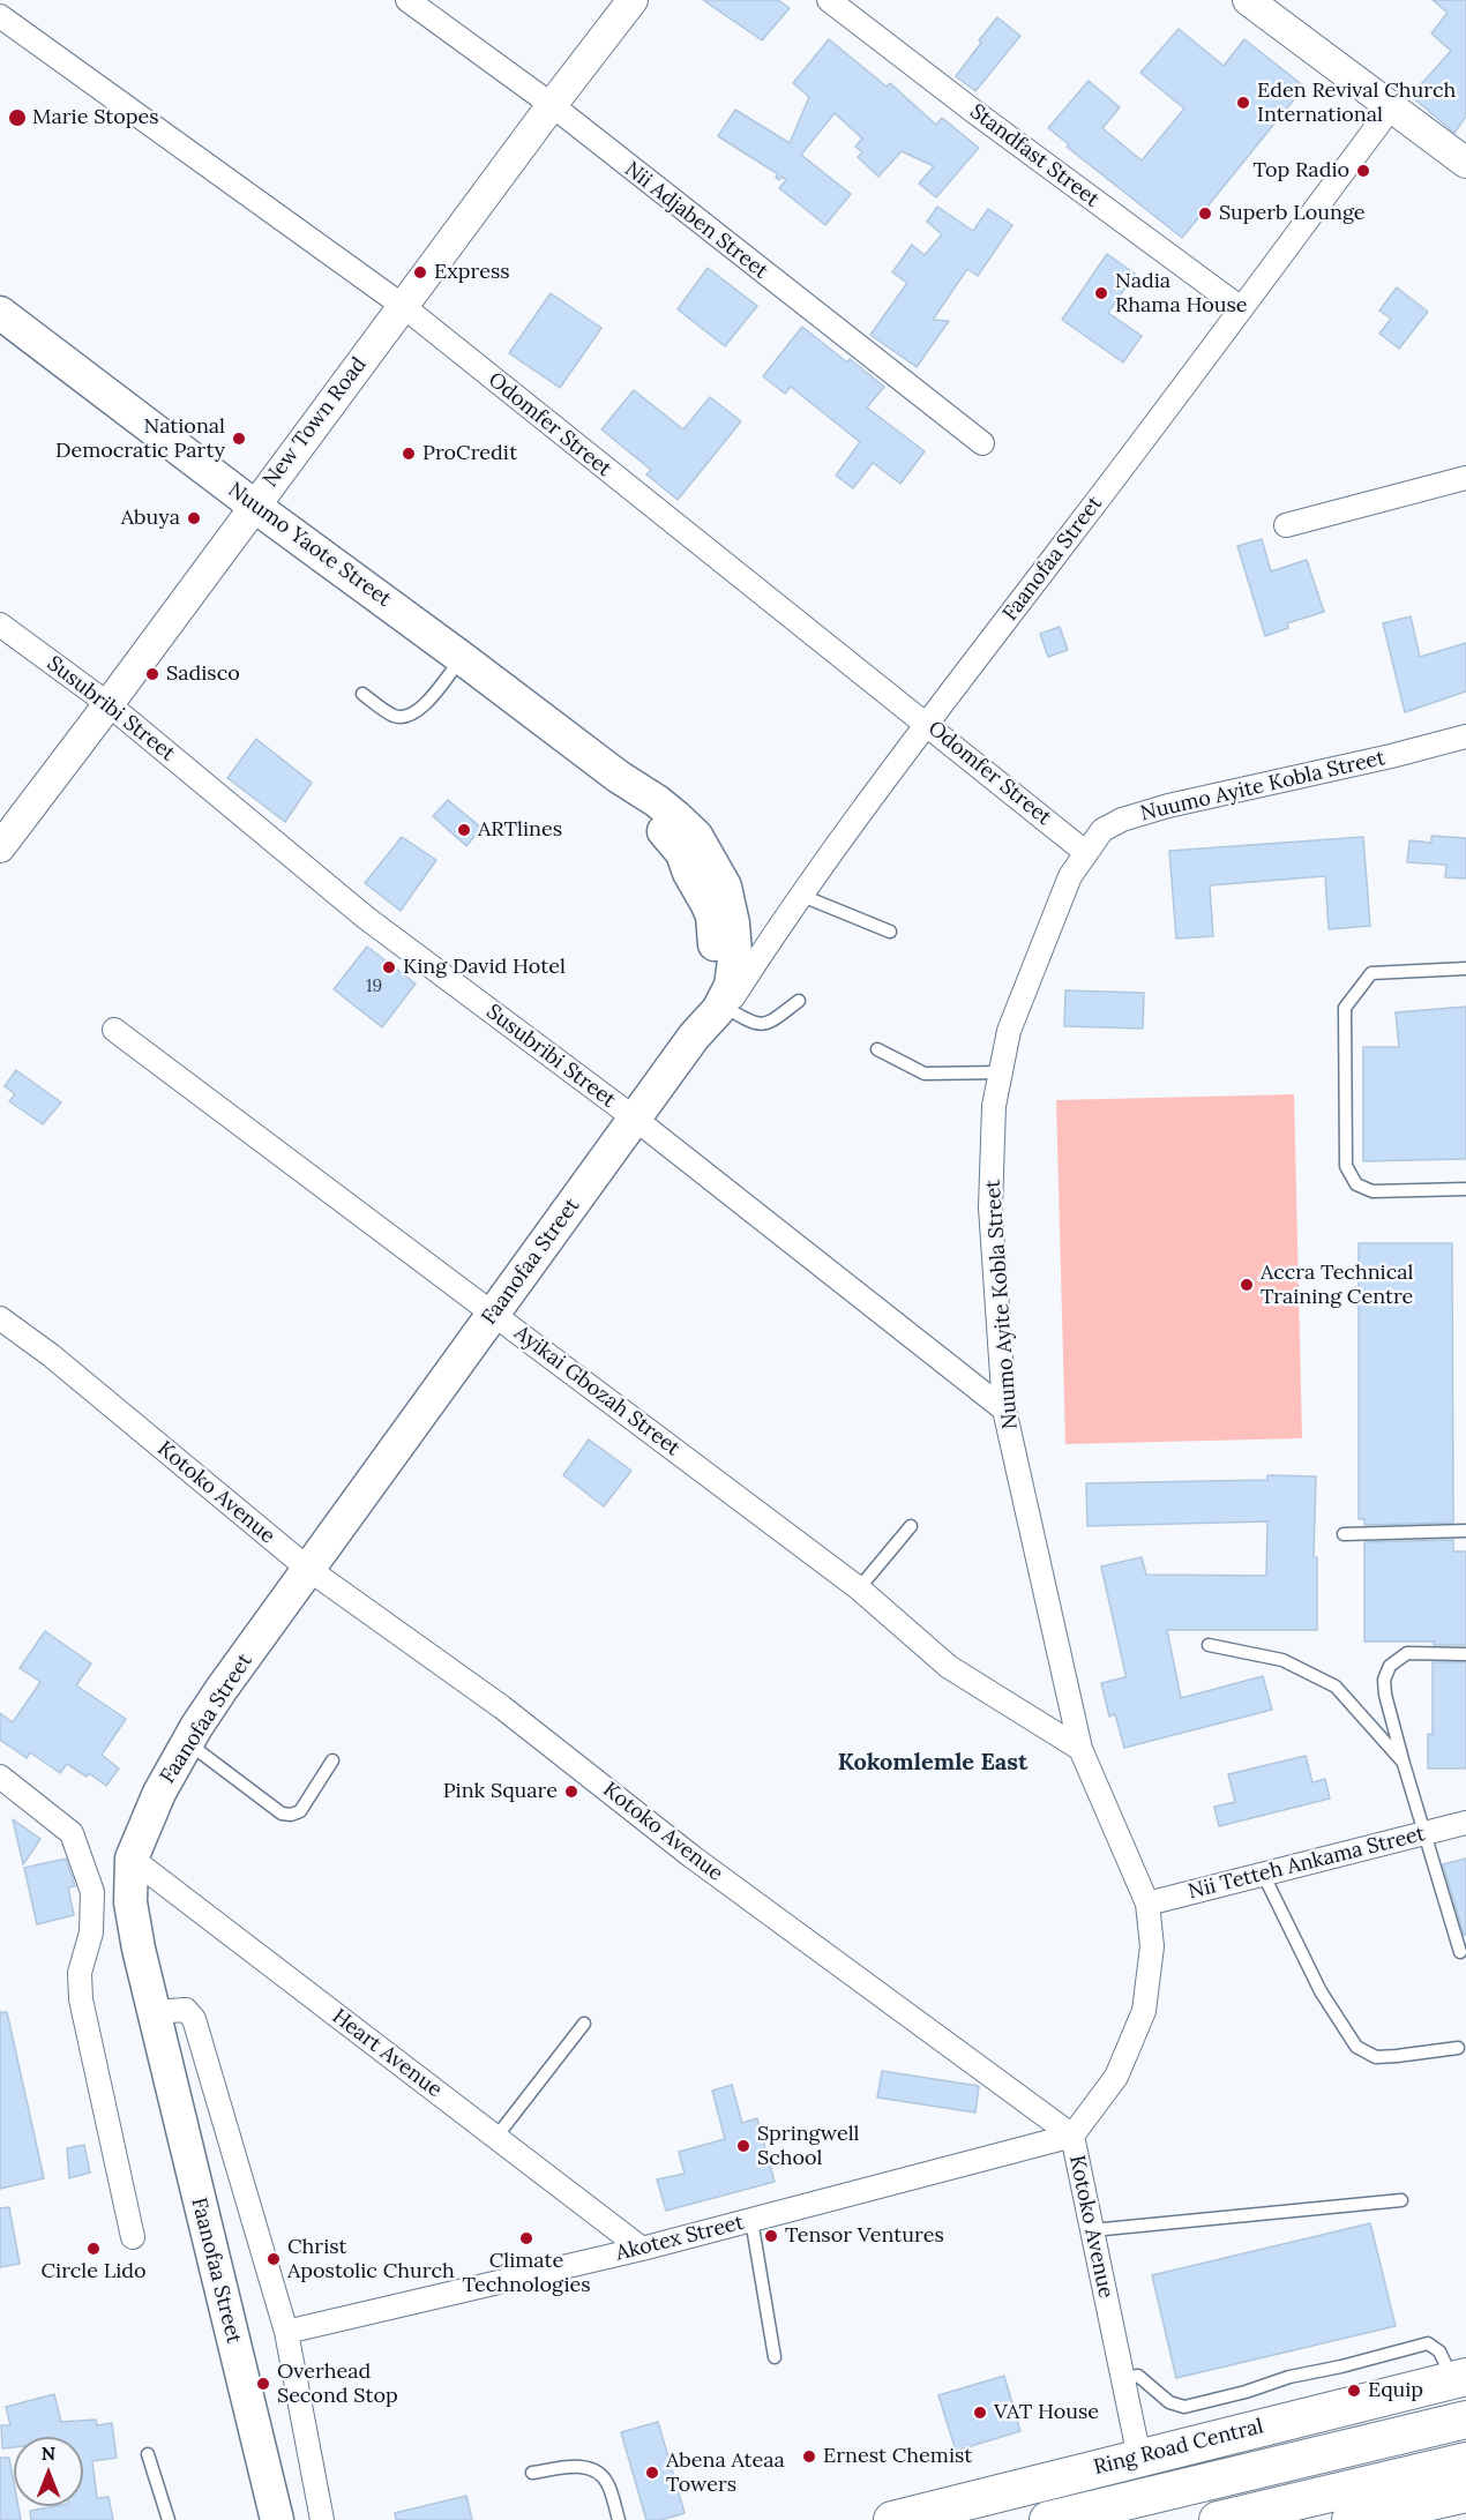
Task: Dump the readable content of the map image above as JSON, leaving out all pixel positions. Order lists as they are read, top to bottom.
{
  "streets": {
    "main road": ["Nuumo Yaote Street", "Faanofaa Street", "Ring Road Central"],
    "street": [
      "Standfast Street",
      "Nii Adjaben Street",
      "New Town Road",
      "Odomfer Street",
      "Susubribi Street",
      "Nuumo Ayite Kobla Street",
      "Ayikai Gbozah Street",
      "Kotoko Avenue",
      "Nii Tetteh Ankama Street",
      "Heart Avenue",
      "Akotex Street"
    ]
  },
  "crossings": [
    ["Standfast Street", "Faanofaa Street"],
    ["Nii Adjaben Street", "New Town Road"],
    ["New Town Road", "Odomfer Street"],
    ["New Town Road", "Nuumo Yaote Street"],
    ["New Town Road", "Susubribi Street"],
    ["Odomfer Street", "Faanofaa Street"],
    ["Odomfer Street", "Nuumo Ayite Kobla Street"],
    ["Nuumo Yaote Street", "Faanofaa Street"],
    ["Faanofaa Street", "Susubribi Street"],
    ["Faanofaa Street", "Ayikai Gbozah Street"],
    ["Faanofaa Street", "Kotoko Avenue"],
    ["Faanofaa Street", "Heart Avenue"],
    ["Susubribi Street", "Nuumo Ayite Kobla Street"],
    ["Nuumo Ayite Kobla Street", "Ayikai Gbozah Street"],
    ["Nuumo Ayite Kobla Street", "Kotoko Avenue"],
    ["Nuumo Ayite Kobla Street", "Nii Tetteh Ankama Street"],
    ["Nuumo Ayite Kobla Street", "Akotex Street"],
    ["Kotoko Avenue", "Akotex Street"],
    ["Kotoko Avenue", "Ring Road Central"],
    ["Heart Avenue", "Akotex Street"]
  ],
  "districts": ["Kokomlemle East"],
  "places": [
    "Eden Revival Church International",
    "Marie Stopes",
    "Top Radio",
    "Superb Lounge",
    "Express",
    "Nadia Rhama House",
    "National Democratic Party",
    "ProCredit",
    "Abuya",
    "Sadisco",
    "ARTlines",
    "King David Hotel",
    "Accra Technical Training Centre",
    "Pink Square",
    "Springwell School",
    "Tensor Ventures",
    "Climate Technologies",
    "Circle Lido",
    "Christ Apostolic Church",
    "Overhead Second Stop",
    "Equip",
    "VAT House",
    "Ernest Chemist",
    "Abena Ateaa Towers"
  ],
  "house_numbers": ["19"],
  "north": "top"
}
